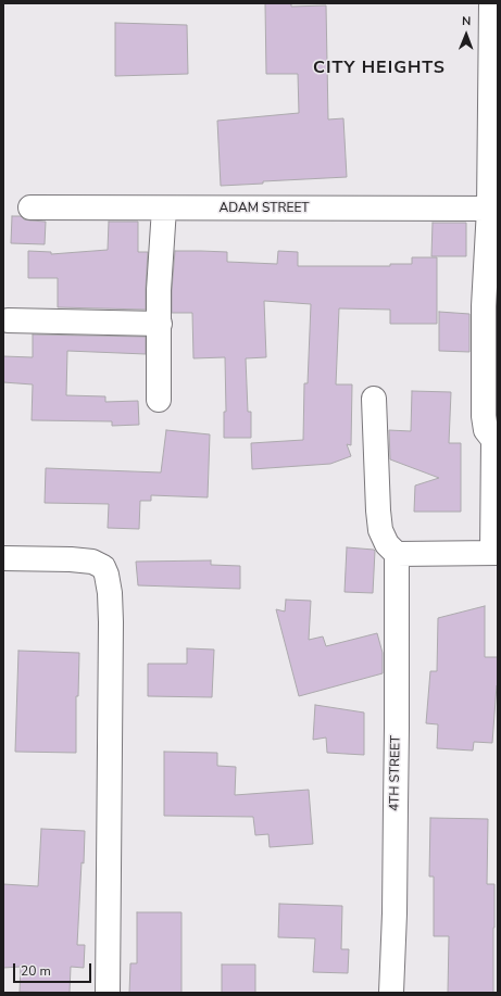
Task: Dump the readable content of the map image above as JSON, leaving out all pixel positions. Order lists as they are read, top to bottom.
{
  "streets": {
    "street": ["ADAM STREET", "4TH STREET"]
  },
  "districts": ["CITY HEIGHTS"],
  "scale_bar": "20 m",
  "north": "top"
}
